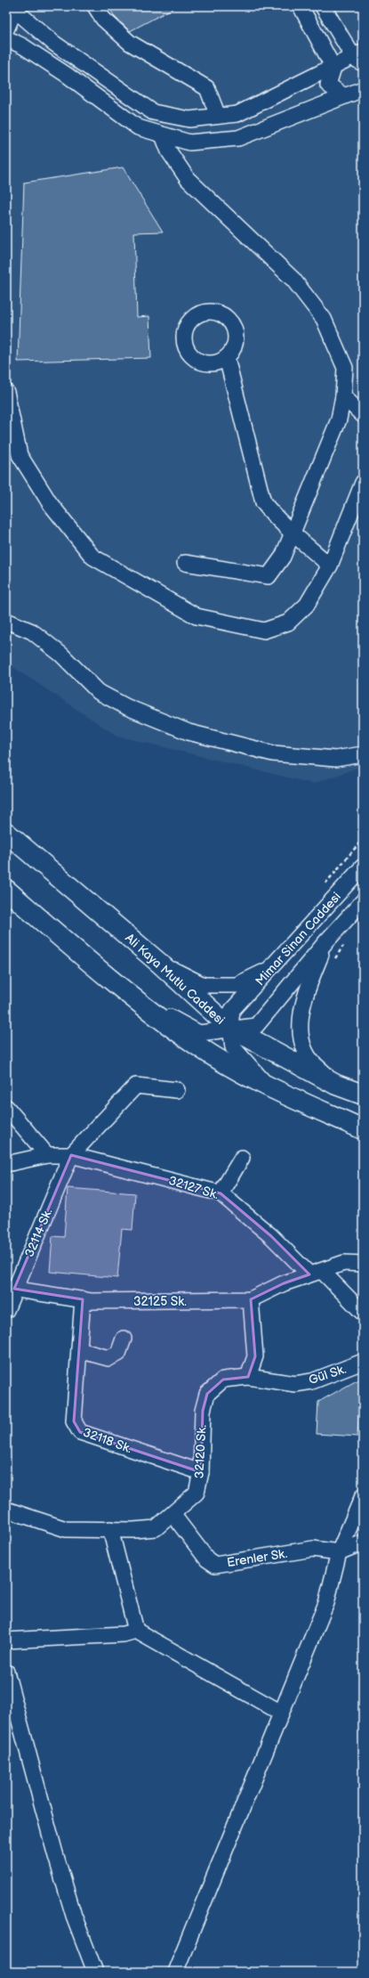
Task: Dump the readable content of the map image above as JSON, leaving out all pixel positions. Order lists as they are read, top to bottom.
{
  "streets": {
    "main road": ["Ali Kaya Mutlu Caddesi"],
    "street": [
      "Mimar Sinan Caddesi",
      "32127 Sk.",
      "32114 Sk.",
      "32125 Sk.",
      "Gül Sk.",
      "32118 Sk.",
      "32120 Sk.",
      "Erenler Sk."
    ]
  },
  "crossings": [
    ["Mimar Sinan Caddesi", "Ali Kaya Mutlu Caddesi"],
    ["32127 Sk.", "32114 Sk."],
    ["32127 Sk.", "32125 Sk."],
    ["32114 Sk.", "32125 Sk."],
    ["32125 Sk.", "32118 Sk."],
    ["Gül Sk.", "32120 Sk."],
    ["32118 Sk.", "32120 Sk."],
    ["32120 Sk.", "Erenler Sk."]
  ]
}
